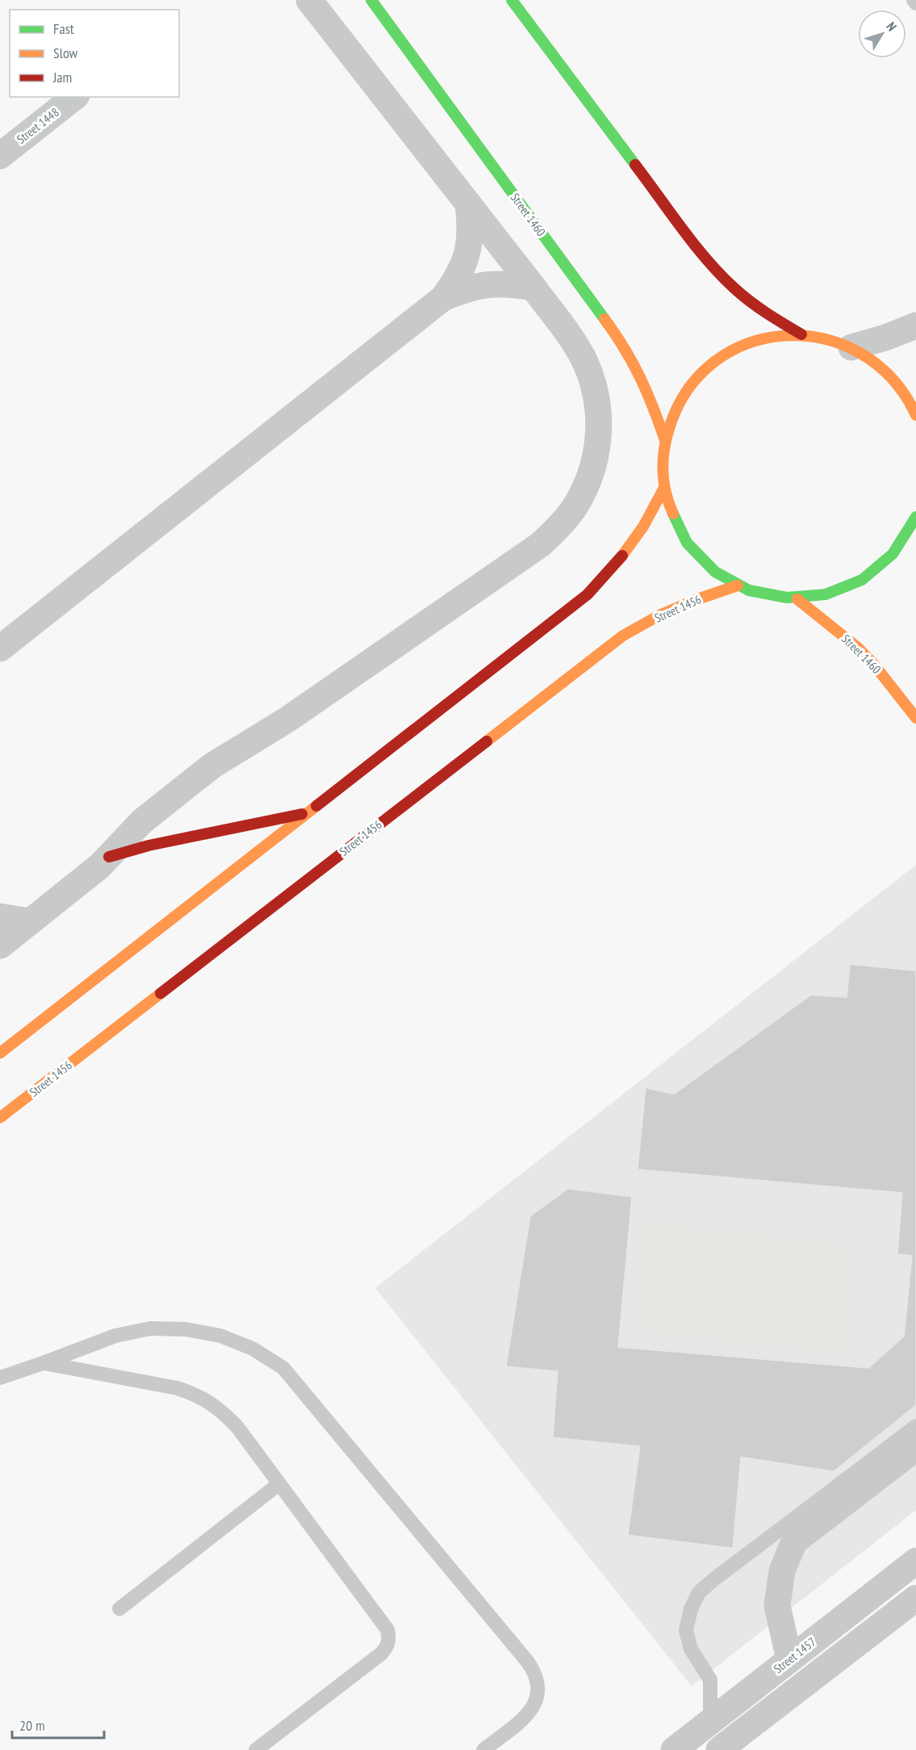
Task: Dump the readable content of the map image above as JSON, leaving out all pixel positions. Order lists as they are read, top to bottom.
{
  "streets": {
    "street": [
      "Street 1448",
      "Street 1460",
      "Street 1456",
      "Street 1457"
    ]
  },
  "legend": ["Fast", "Slow", "Jam"],
  "scale_bar": "20 m",
  "north": "top right"
}
